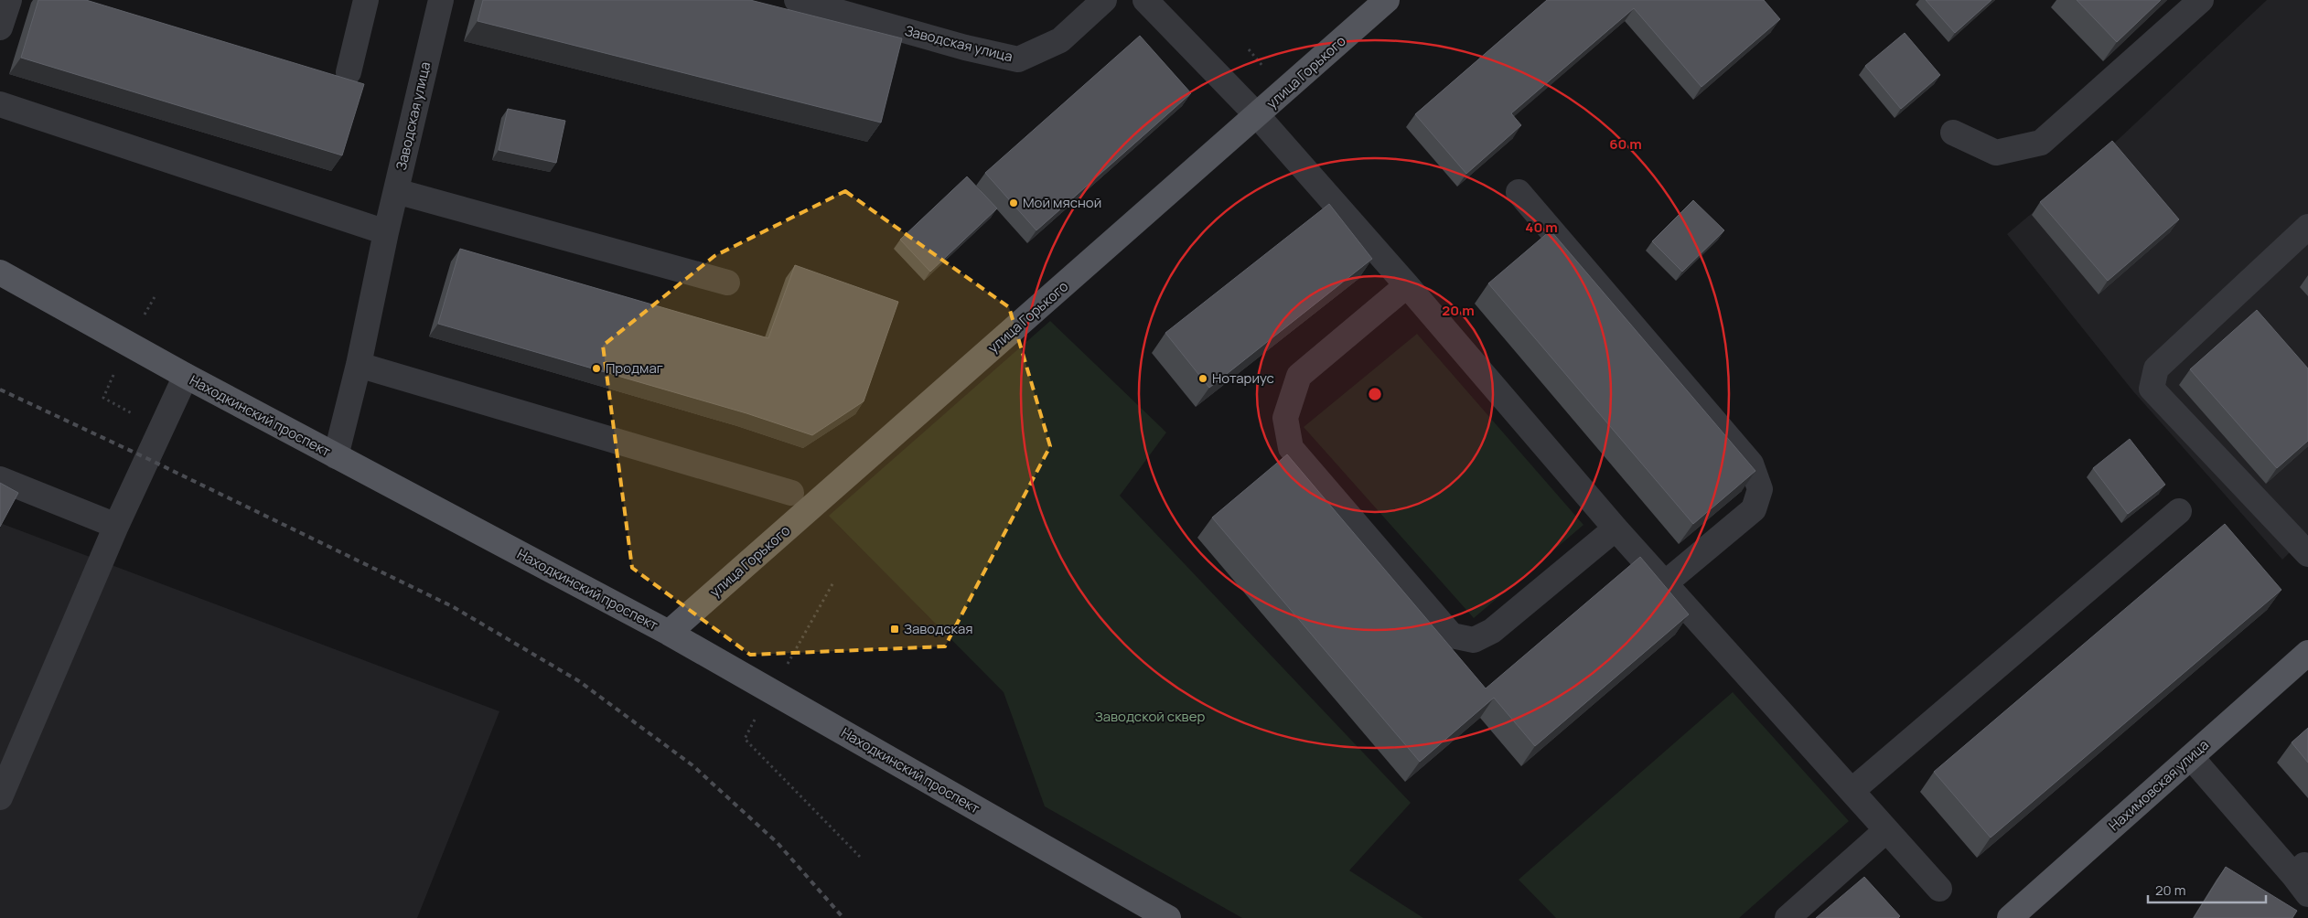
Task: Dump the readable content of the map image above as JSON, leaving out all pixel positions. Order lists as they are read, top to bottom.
{
  "streets": {
    "main road": ["улица Горького", "Находкинский проспект", "Нахимовская улица"],
    "street": ["Заводская улица"]
  },
  "crossings": [
    ["Заводская улица", "Находкинский проспект"],
    ["улица Горького", "Находкинский проспект"]
  ],
  "parks": ["Заводской сквер"],
  "places": {
    "other": ["Мой мясной", "Продмаг", "Нотариус"],
    "transit": ["Заводская"]
  },
  "scale_bar": "20 m",
  "rings": ["60 m", "40 m", "20 m"]
}
